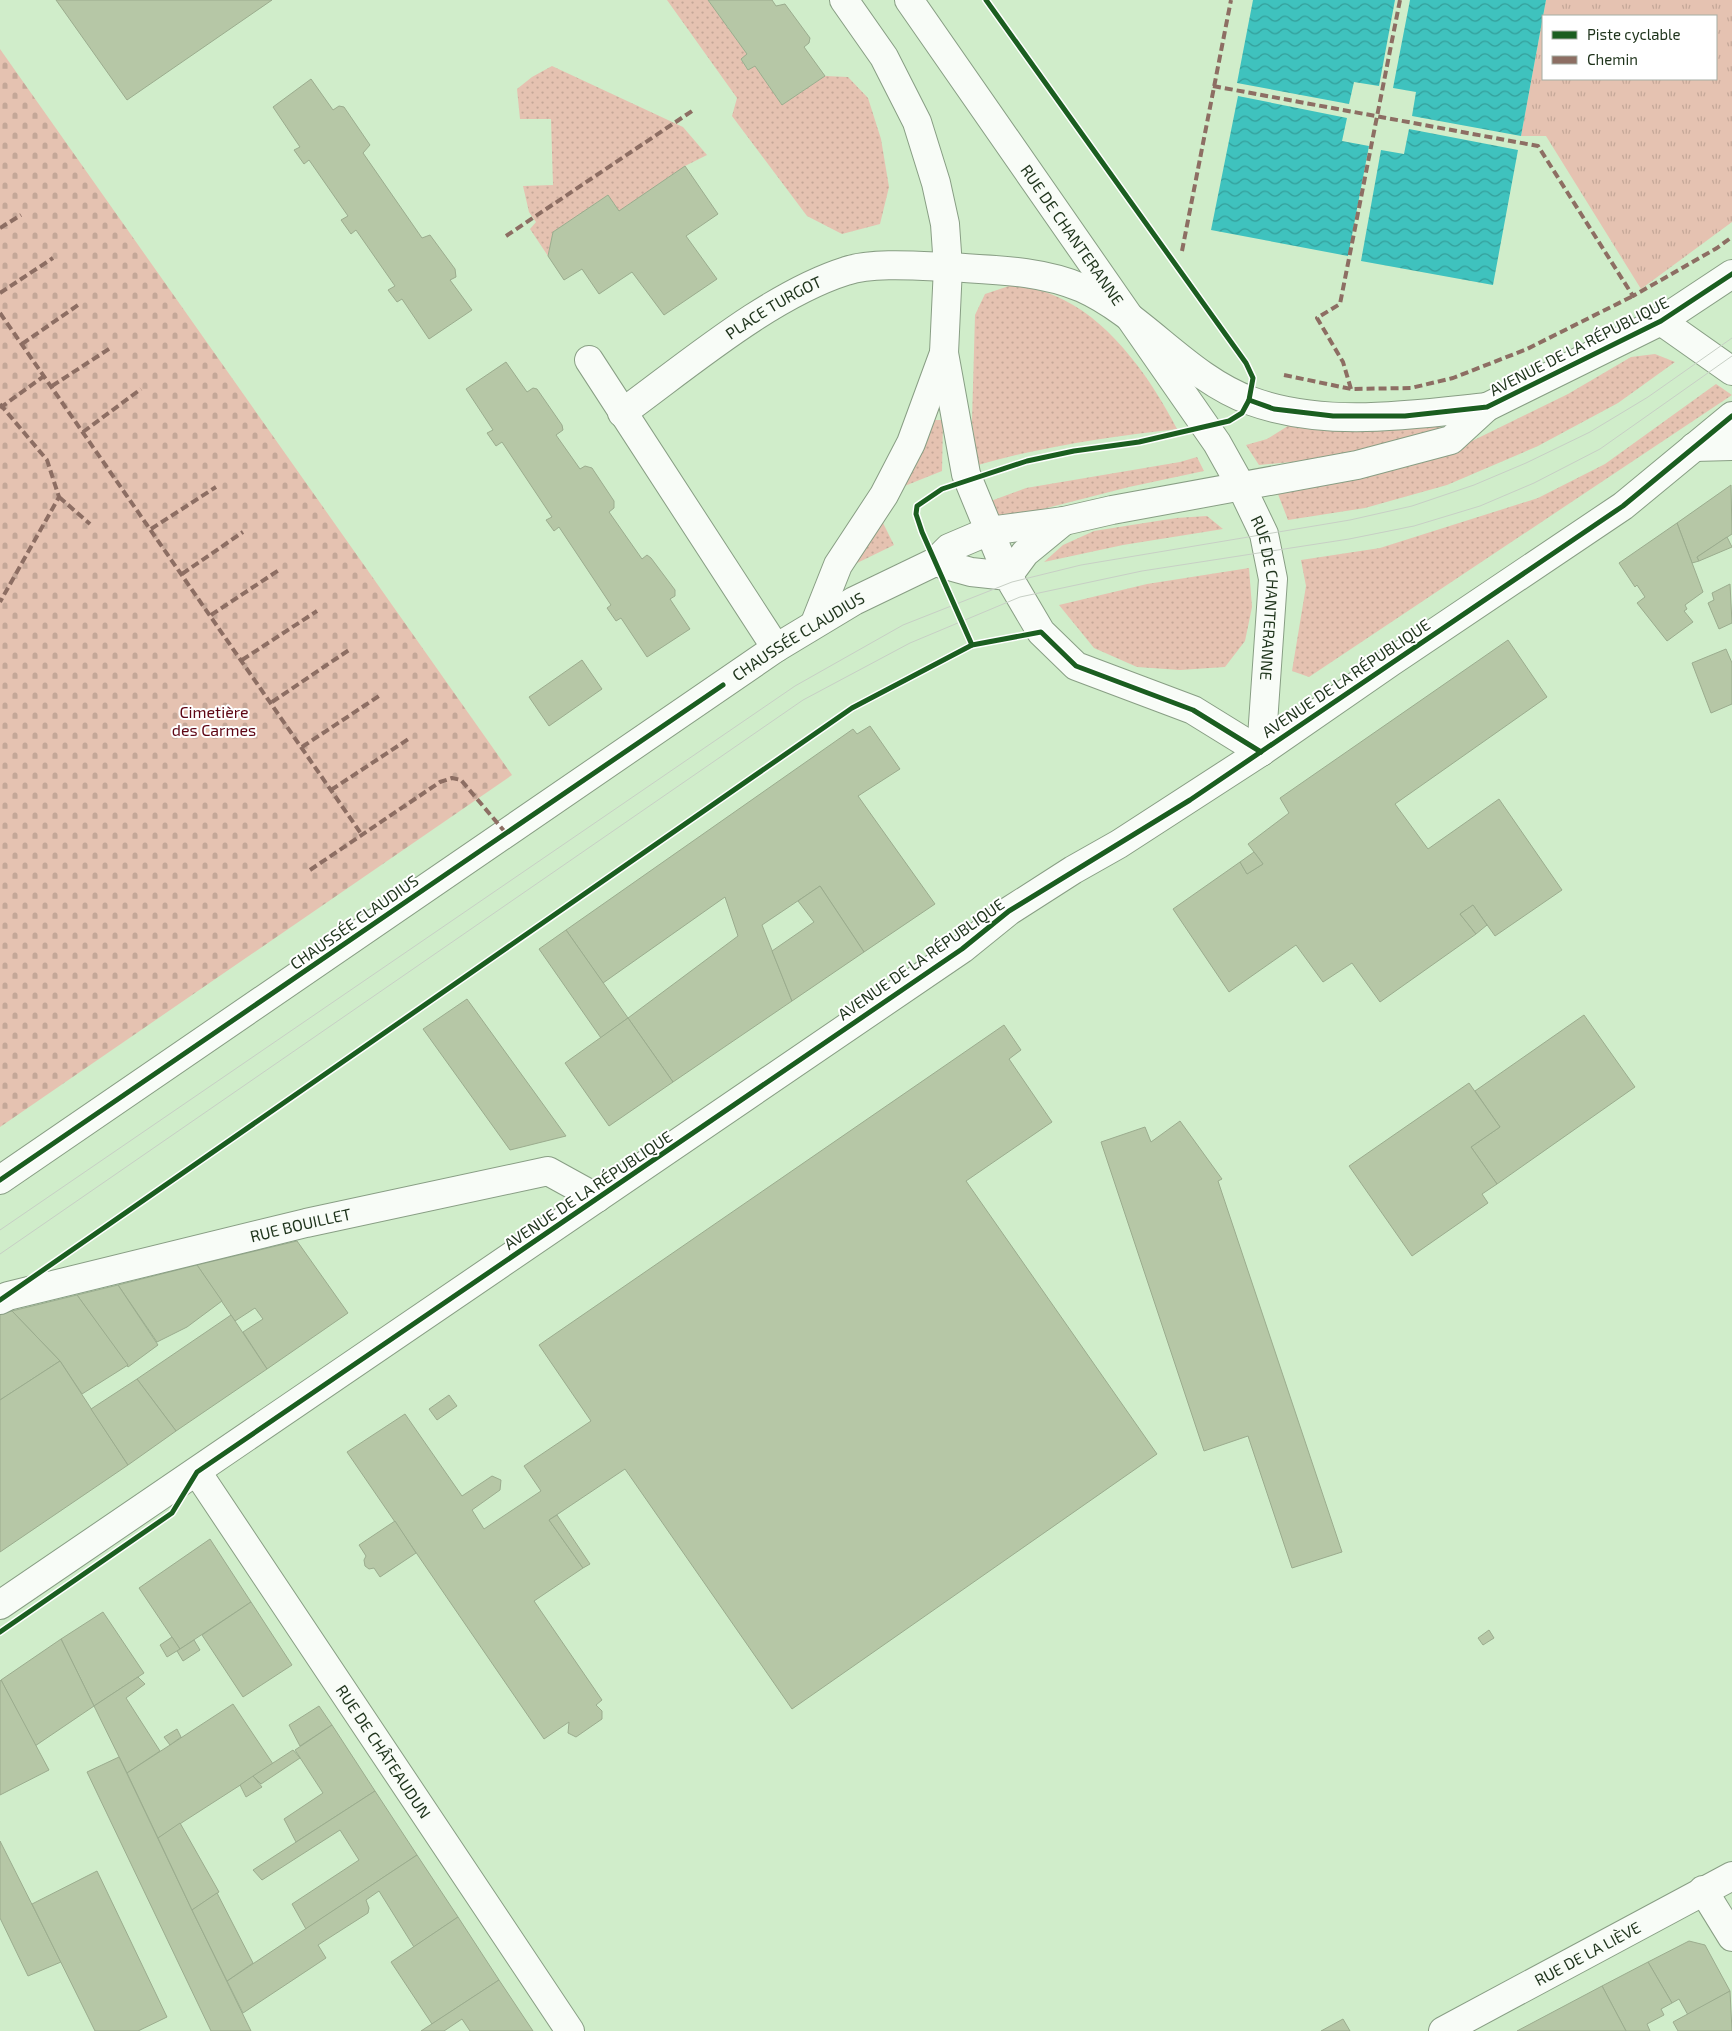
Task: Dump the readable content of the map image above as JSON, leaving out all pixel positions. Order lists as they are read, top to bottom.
{
  "streets": {
    "main road": [
      "RUE DE CHANTERANNE",
      "PLACE TURGOT",
      "AVENUE DE LA RÉPUBLIQUE",
      "CHAUSSÉE CLAUDIUS",
      "RUE BOUILLET",
      "RUE DE CHÂTEAUDUN",
      "RUE DE LA LIÈVE"
    ]
  },
  "crossings": [
    ["RUE DE CHANTERANNE", "PLACE TURGOT"],
    ["RUE DE CHANTERANNE", "AVENUE DE LA RÉPUBLIQUE"],
    ["PLACE TURGOT", "AVENUE DE LA RÉPUBLIQUE"],
    ["AVENUE DE LA RÉPUBLIQUE", "CHAUSSÉE CLAUDIUS"],
    ["AVENUE DE LA RÉPUBLIQUE", "RUE BOUILLET"],
    ["AVENUE DE LA RÉPUBLIQUE", "RUE DE CHÂTEAUDUN"]
  ],
  "parks": ["Cimetière des Carmes"],
  "legend": ["Piste cyclable", "Chemin"]
}
